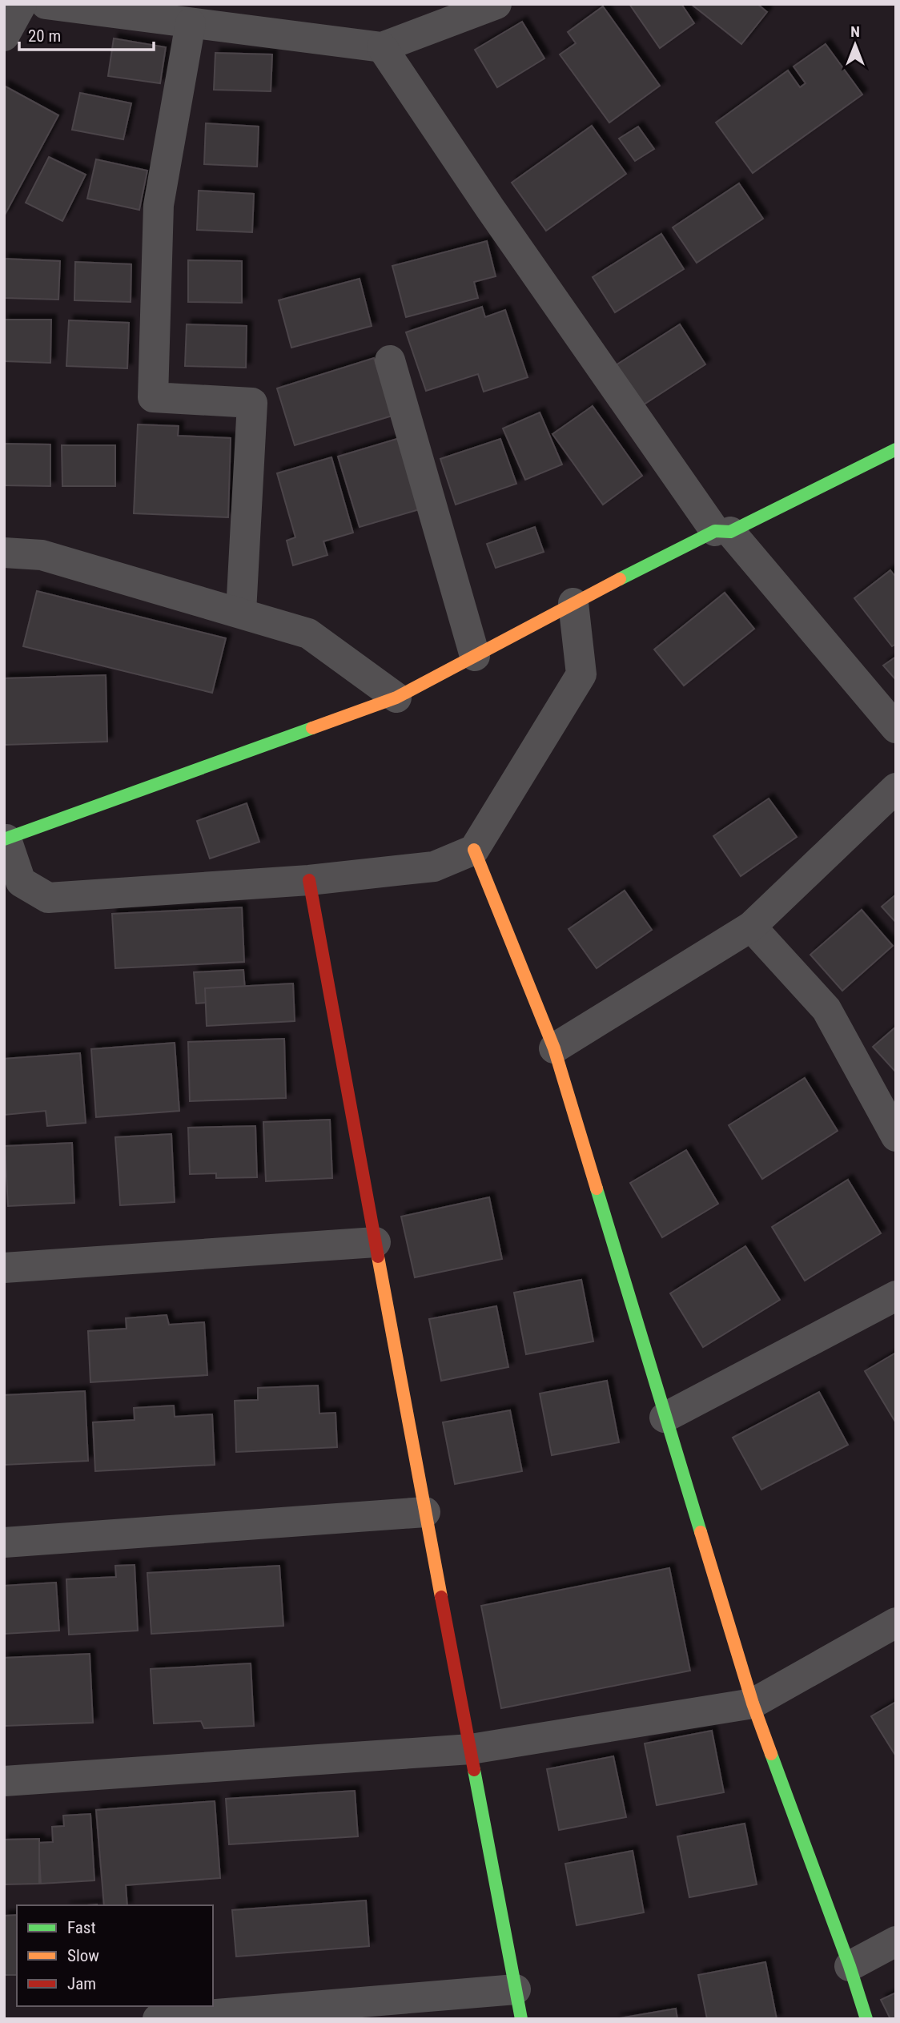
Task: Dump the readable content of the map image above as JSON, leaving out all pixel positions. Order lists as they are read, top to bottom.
{
  "legend": ["Fast", "Slow", "Jam"],
  "scale_bar": "20 m",
  "north": "top"
}
